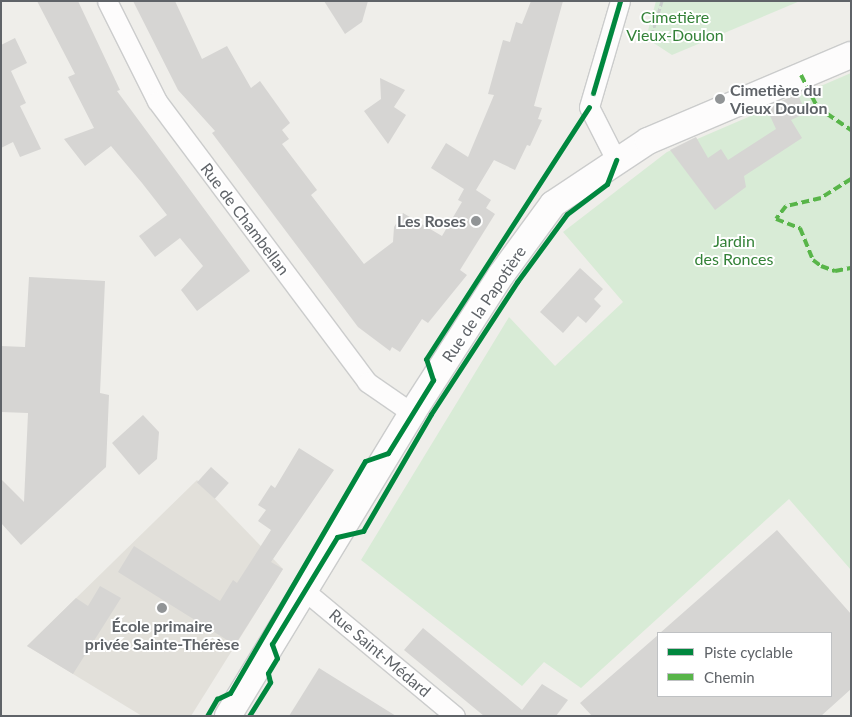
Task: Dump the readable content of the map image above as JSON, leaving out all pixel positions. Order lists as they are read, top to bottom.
{
  "streets": {
    "street": ["Rue de Chambellan", "Rue de la Papotière", "Rue Saint-Médard"]
  },
  "crossings": [
    ["Rue de Chambellan", "Rue de la Papotière"],
    ["Rue de la Papotière", "Rue Saint-Médard"]
  ],
  "parks": ["Cimetière Vieux-Doulon", "Jardin des Ronces"],
  "places": ["Cimetière du Vieux Doulon", "Les Roses", "École primaire privée Sainte-Thérèse"],
  "legend": ["Piste cyclable", "Chemin"]
}
